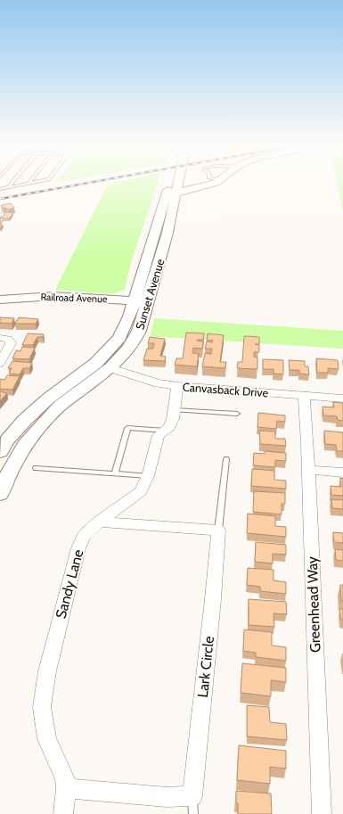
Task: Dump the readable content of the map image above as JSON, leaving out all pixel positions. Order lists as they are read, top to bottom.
{
  "streets": {
    "main road": ["Sunset Avenue", "Railroad Avenue"],
    "street": [
      "Canvasback Drive",
      "Sandy Lane",
      "Greenhead Way",
      "Lark Circle"
    ]
  },
  "crossings": [
    ["Sunset Avenue", "Railroad Avenue"],
    ["Sunset Avenue", "Canvasback Drive"],
    ["Canvasback Drive", "Sandy Lane"],
    ["Canvasback Drive", "Greenhead Way"]
  ]
}
